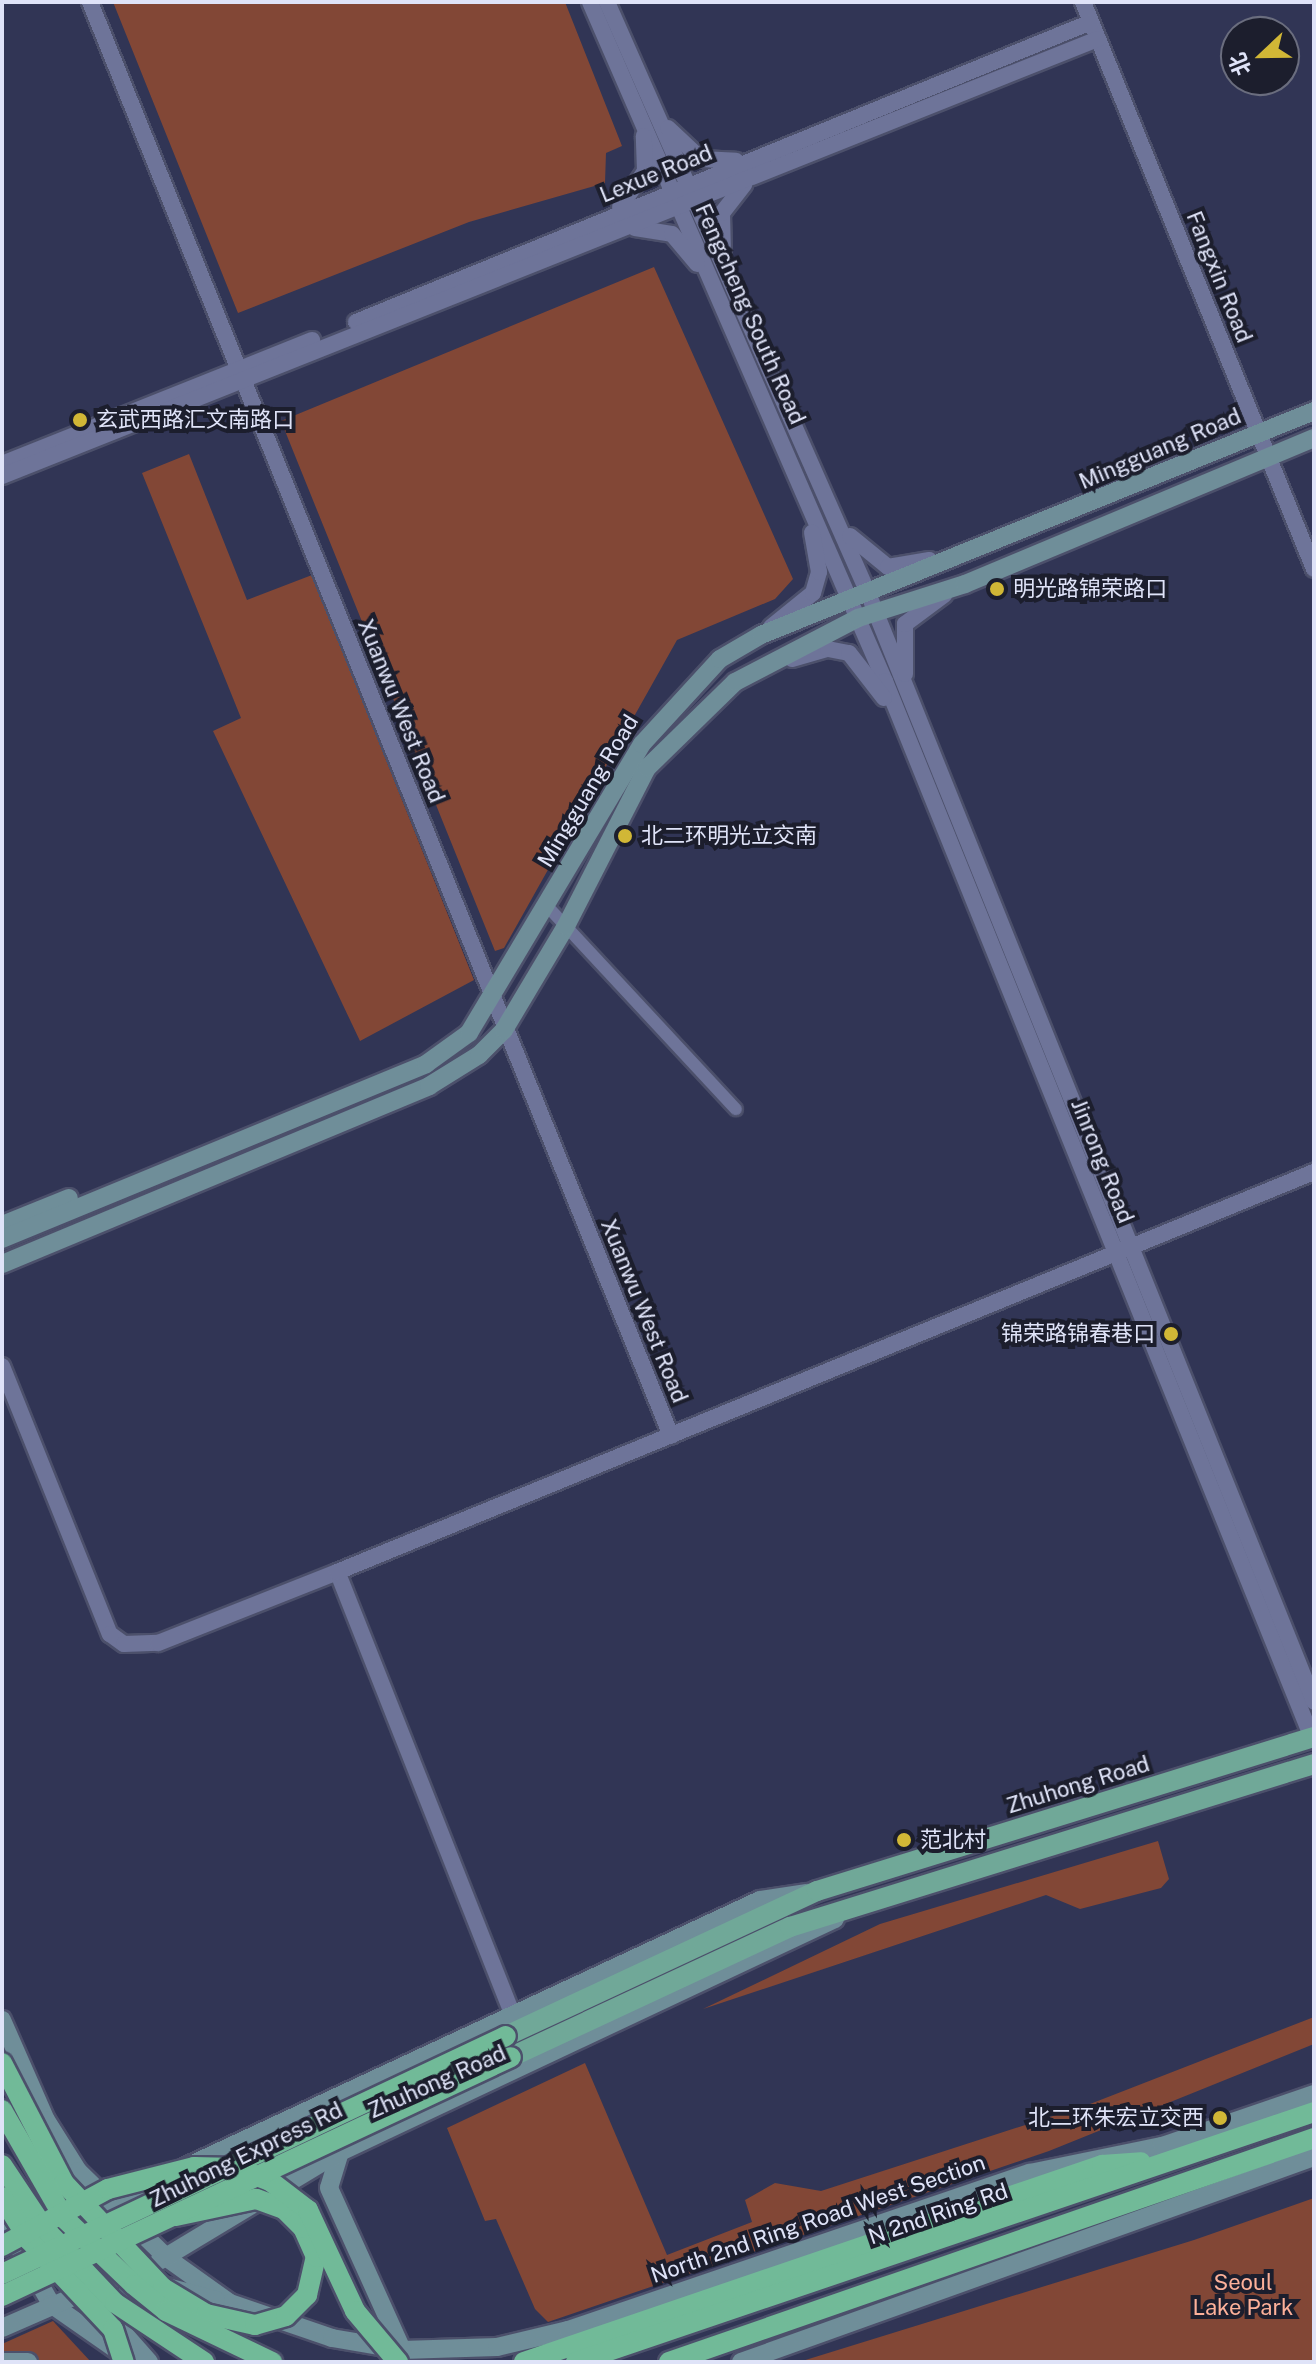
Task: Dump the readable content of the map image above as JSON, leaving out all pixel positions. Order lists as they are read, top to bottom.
{
  "streets": {
    "highway": ["Zhuhong Express Rd", "N 2nd Ring Rd"],
    "main road": ["Mingguang Road", "Zhuhong Road", "North 2nd Ring Road West Section"],
    "street": [
      "Lexue Road",
      "Fangxin Road",
      "Fengcheng South Road",
      "Xuanwu West Road",
      "Jinrong Road"
    ]
  },
  "crossings": [
    ["Lexue Road", "Fangxin Road"],
    ["Lexue Road", "Fengcheng South Road"],
    ["Lexue Road", "Xuanwu West Road"],
    ["Fangxin Road", "Mingguang Road"],
    ["Fengcheng South Road", "Mingguang Road"],
    ["Fengcheng South Road", "Jinrong Road"],
    ["Mingguang Road", "Xuanwu West Road"],
    ["Mingguang Road", "Jinrong Road"],
    ["Xuanwu West Road", "Jinrong Road"],
    ["Jinrong Road", "Zhuhong Road"],
    ["Zhuhong Road", "Zhuhong Express Rd"],
    ["N 2nd Ring Rd", "North 2nd Ring Road West Section"]
  ],
  "parks": ["Seoul Lake Park"],
  "places": [
    "玄武西路汇文南路口",
    "明光路锦荣路口",
    "北二环明光立交南",
    "锦荣路锦春巷口",
    "范北村",
    "北二环朱宏立交西"
  ],
  "north": "left"
}
